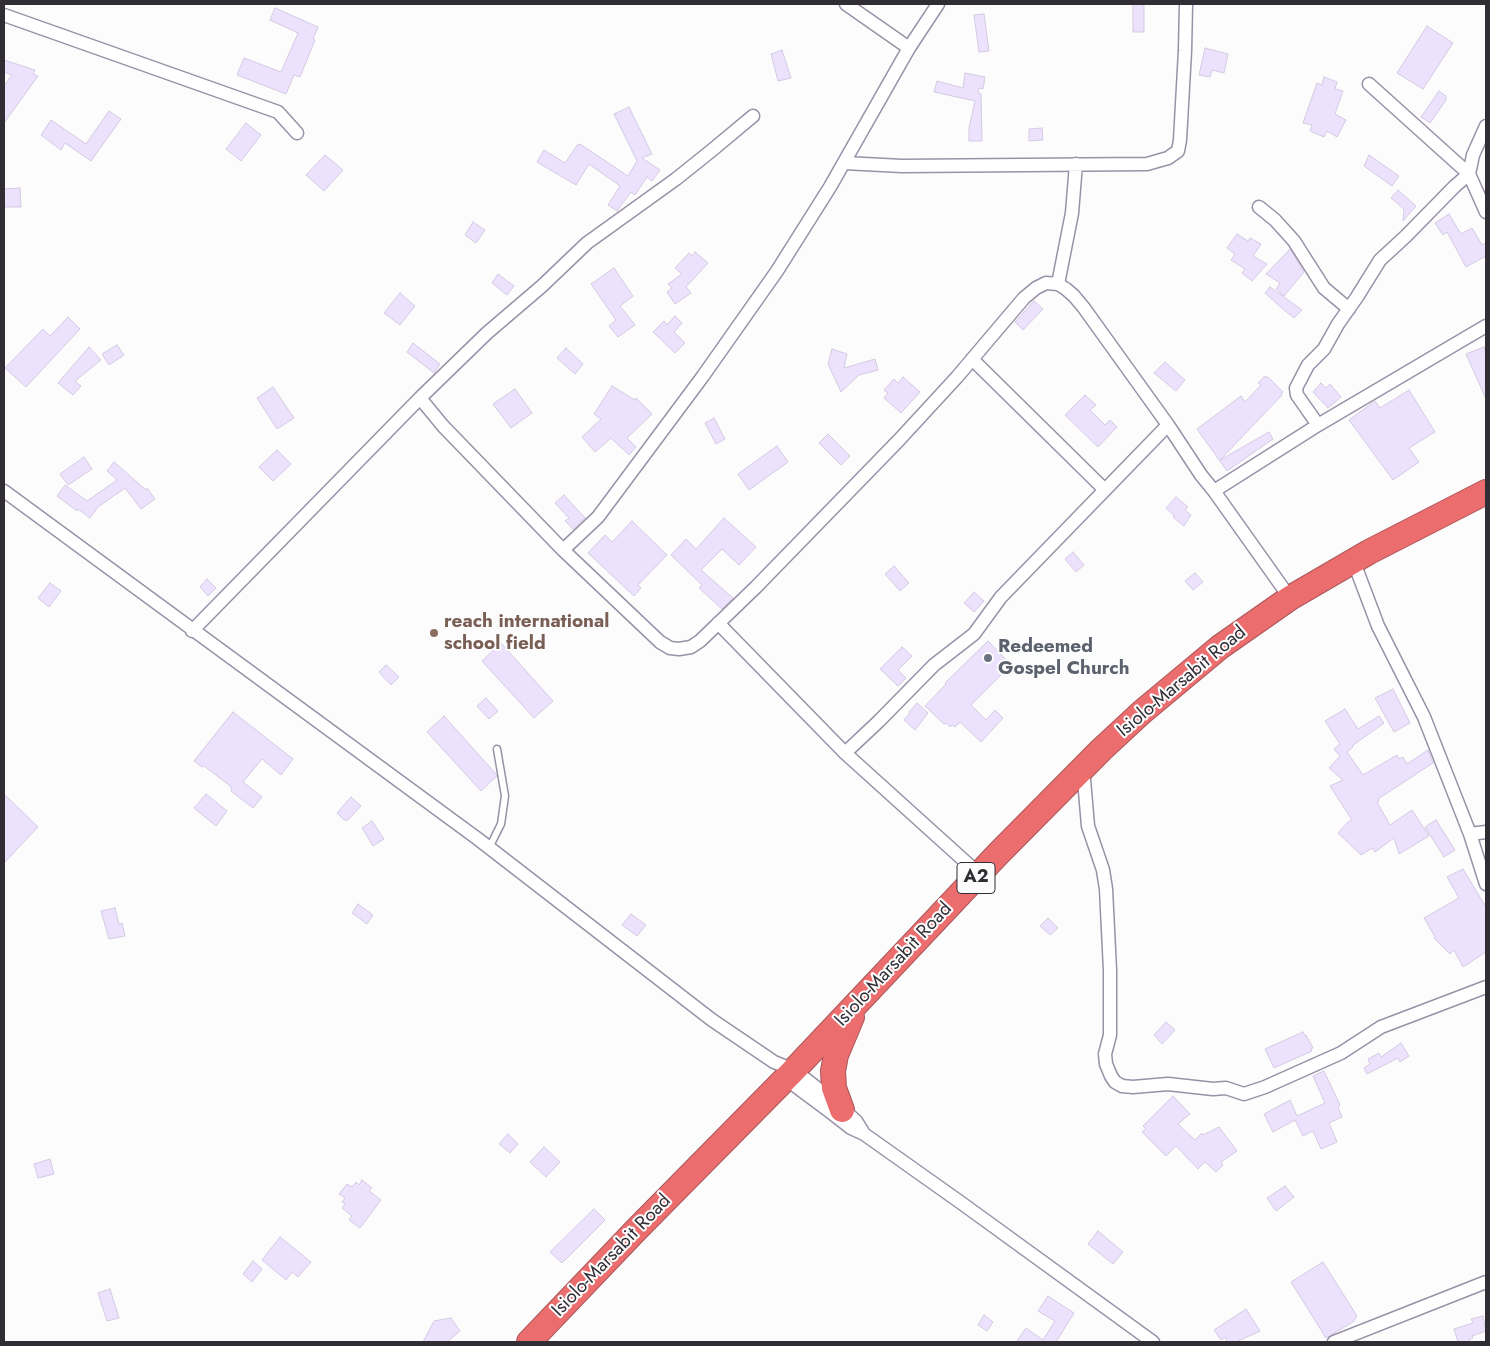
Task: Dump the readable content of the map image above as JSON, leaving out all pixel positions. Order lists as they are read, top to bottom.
{
  "streets": {
    "highway": ["Isiolo-Marsabit Road", "A2"]
  },
  "places": ["reach international school field", "Redeemed Gospel Church"]
}
